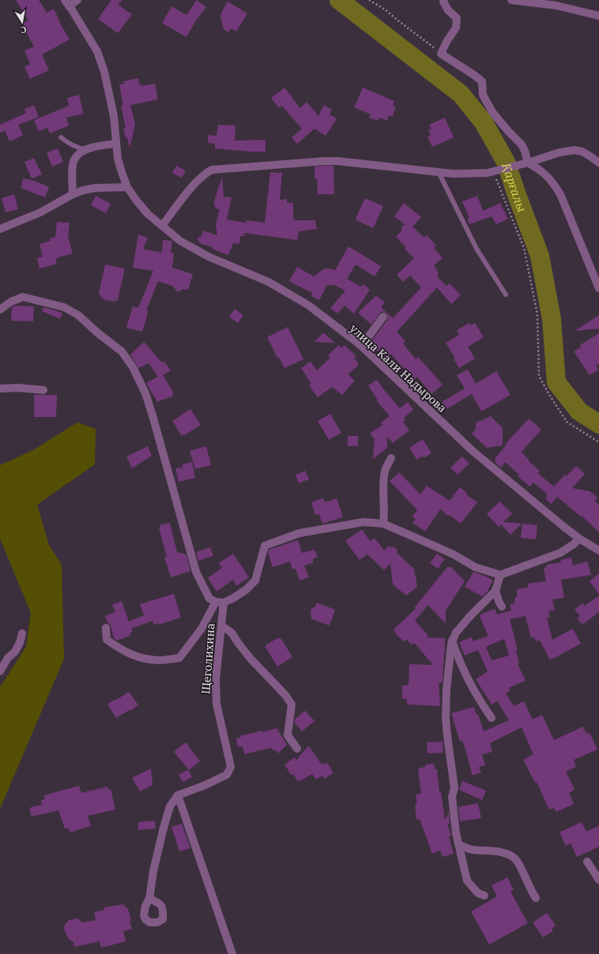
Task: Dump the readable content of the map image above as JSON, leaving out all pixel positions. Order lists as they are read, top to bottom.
{
  "streets": {
    "street": ["улица Кали Надырова", "Щеголихина"]
  },
  "water": ["Қарғалы"],
  "north": "bottom"
}
